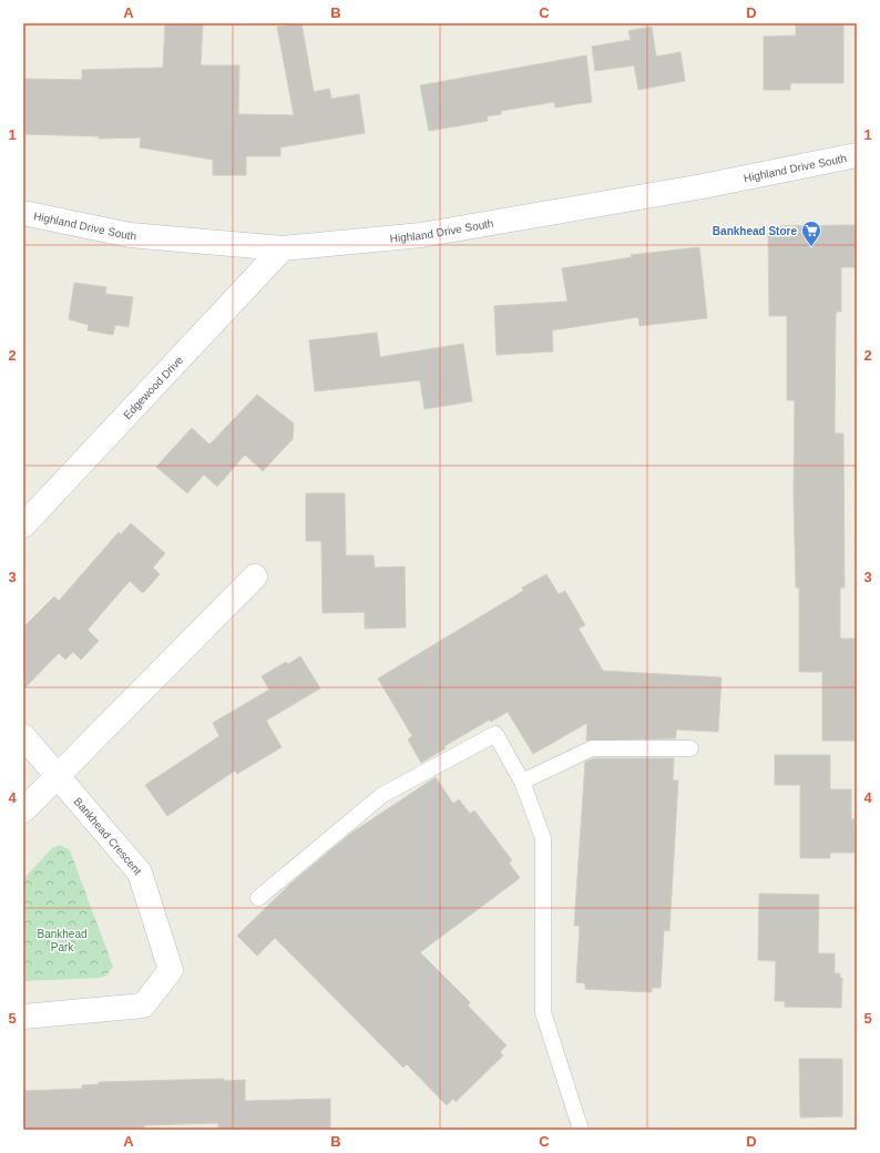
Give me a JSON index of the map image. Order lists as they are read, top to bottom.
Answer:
{
  "streets": {
    "street": ["Highland Drive South", "Edgewood Drive", "Bankhead Crescent"]
  },
  "crossings": [
    ["Highland Drive South", "Edgewood Drive"]
  ],
  "parks": ["Bankhead Park"],
  "places": {
    "supermarket": ["Bankhead Store"]
  },
  "grid": {
    "columns": [
      "A",
      "B",
      "C",
      "D"
    ],
    "rows": [
      "1",
      "2",
      "3",
      "4",
      "5"
    ]
  }
}
